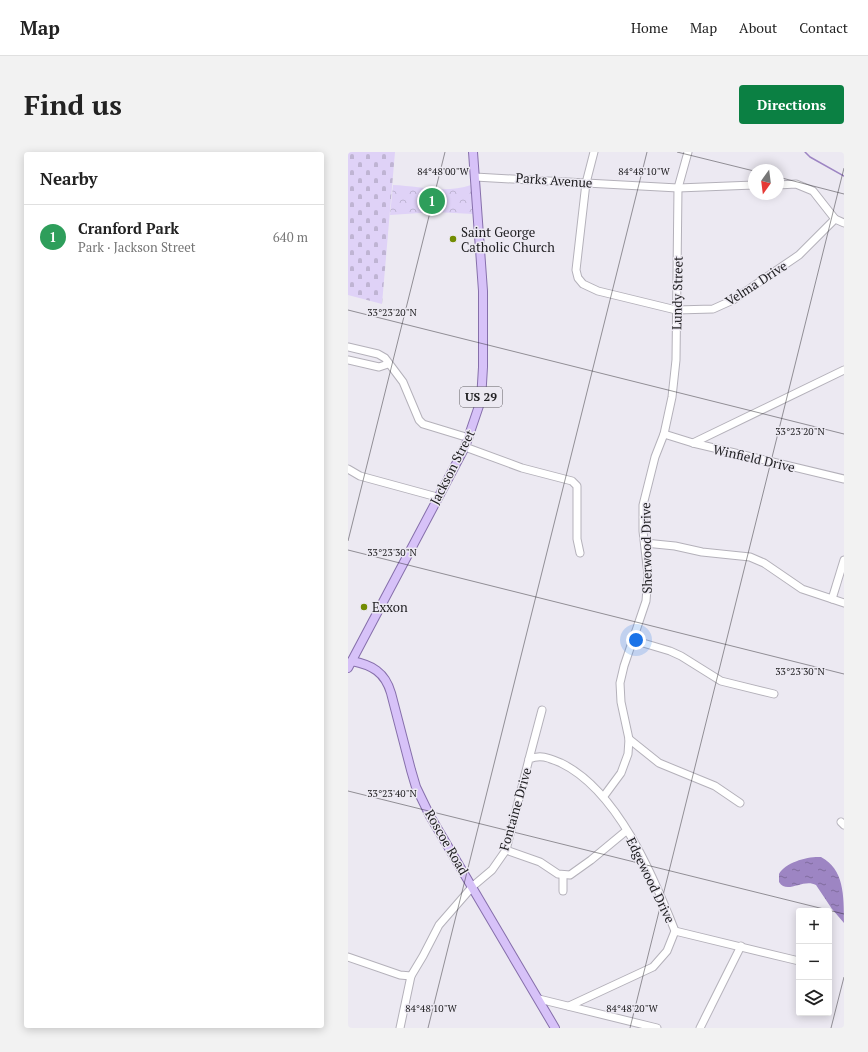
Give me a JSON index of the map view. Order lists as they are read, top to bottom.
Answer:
{
  "streets": {
    "main road": ["US 29", "Jackson Street", "Roscoe Road"],
    "street": [
      "Parks Avenue",
      "Velma Drive",
      "Lundy Street",
      "Winfield Drive",
      "Sherwood Drive",
      "Fontaine Drive",
      "Edgewood Drive"
    ]
  },
  "crossings": [
    ["Parks Avenue", "Velma Drive"],
    ["Parks Avenue", "Lundy Street"],
    ["Parks Avenue", "Jackson Street"],
    ["Velma Drive", "Lundy Street"],
    ["Lundy Street", "Winfield Drive"],
    ["Lundy Street", "Sherwood Drive"],
    ["Winfield Drive", "Sherwood Drive"],
    ["Jackson Street", "Roscoe Road"],
    ["Sherwood Drive", "Fontaine Drive"],
    ["Sherwood Drive", "Edgewood Drive"],
    ["Fontaine Drive", "Roscoe Road"],
    ["Fontaine Drive", "Edgewood Drive"]
  ],
  "places": ["Saint George Catholic Church", "Exxon"],
  "north": "bottom",
  "page": {
    "header": "Map",
    "nav": [
      "Home",
      "Map",
      "About",
      "Contact"
    ],
    "buttons": "Directions",
    "title": "Find us",
    "heading": "Nearby",
    "pins": "1",
    "list": [
      {
        "mark": "1",
        "name": "Cranford Park",
        "note": "Park · Jackson Street",
        "value": "640 m"
      }
    ],
    "map_buttons": ["+", "−"]
  },
  "coordinates": [
    "84°48'00\"W",
    "84°48'10\"W",
    "33°23'20\"N",
    "33°23'30\"N",
    "33°23'40\"N",
    "84°48'20\"W"
  ]
}
